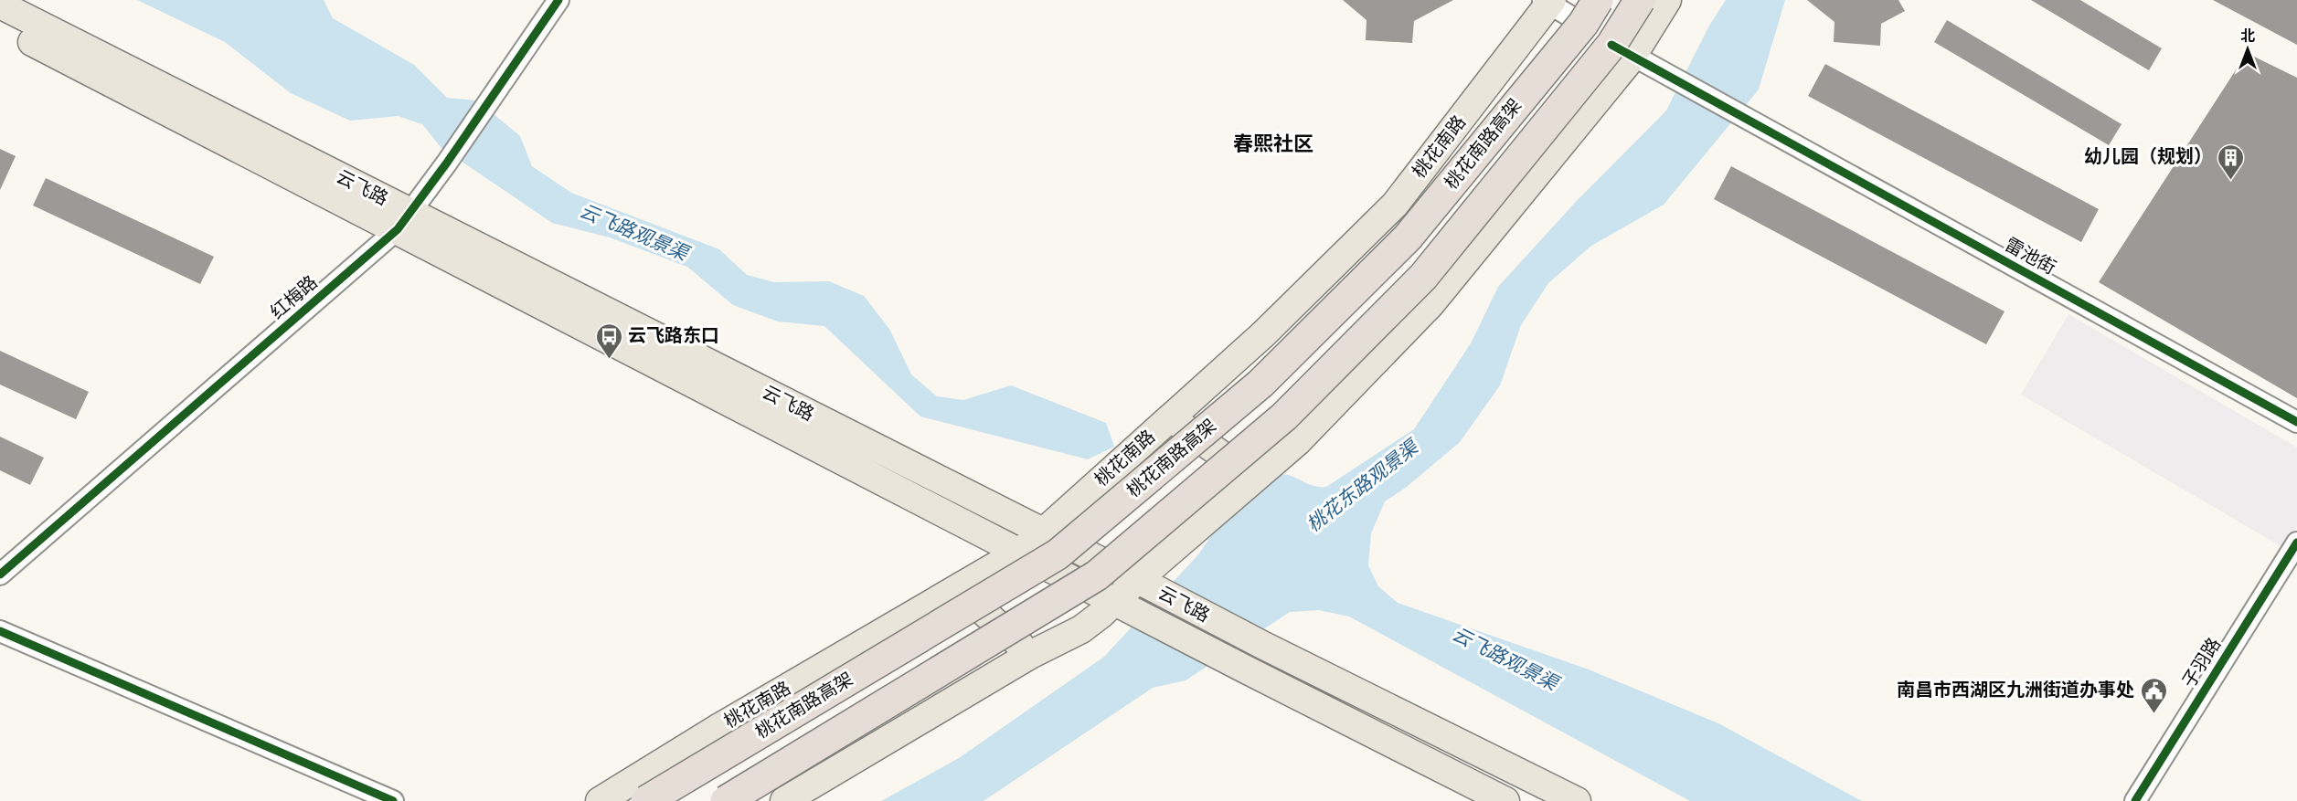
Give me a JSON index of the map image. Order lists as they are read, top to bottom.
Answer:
{
  "streets": {
    "highway": ["桃花南路高架"],
    "main road": ["桃花南路", "云飞路"],
    "street": ["雷池街", "红梅路", "子羽路"]
  },
  "crossings": [
    ["桃花南路高架", "雷池街"],
    ["桃花南路", "云飞路"],
    ["云飞路", "红梅路"]
  ],
  "districts": ["春熙社区"],
  "water": ["云飞路观景渠", "桃花东路观景渠"],
  "places": {
    "building": ["幼儿园（规划）"],
    "bus stop": ["云飞路东口"],
    "public building": ["南昌市西湖区九洲街道办事处"]
  },
  "north": "top"
}
